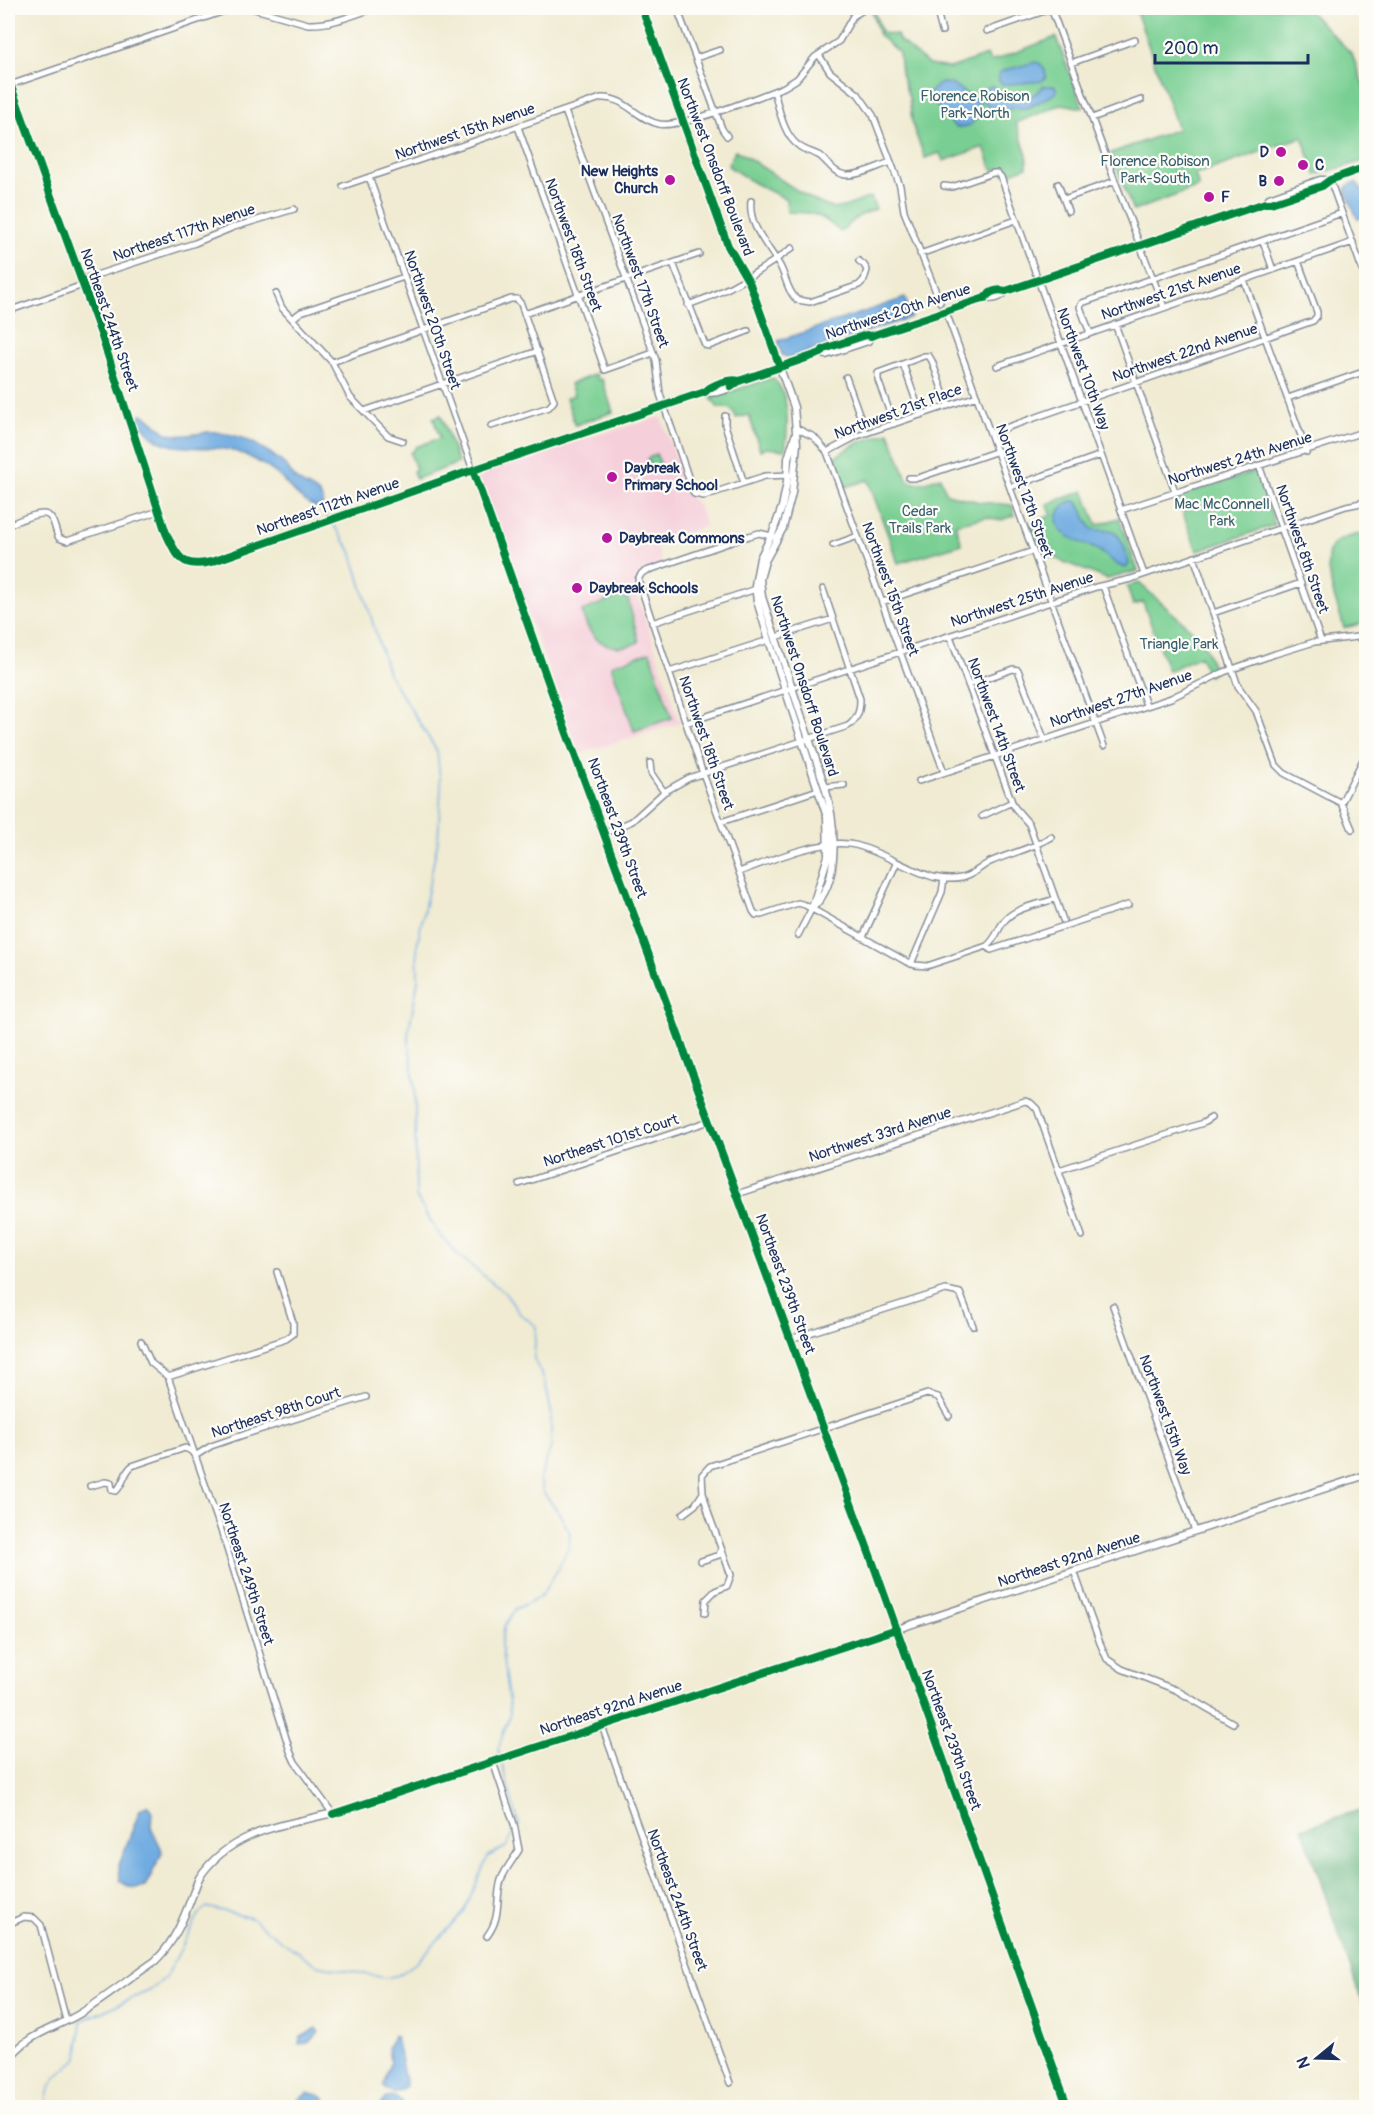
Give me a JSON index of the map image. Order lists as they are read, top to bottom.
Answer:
{
  "streets": {
    "street": [
      "Northwest 15th Avenue",
      "Northwest Onsdorff Boulevard",
      "Northeast 117th Avenue",
      "Northwest 18th Street",
      "Northwest 17th Street",
      "Northwest 21st Avenue",
      "Northwest 20th Avenue",
      "Northeast 244th Street",
      "Northwest 20th Street",
      "Northwest 22nd Avenue",
      "Northwest 10th Way",
      "Northwest 21st Place",
      "Northwest 24th Avenue",
      "Northwest 12th Street",
      "Northeast 112th Avenue",
      "Northwest 8th Street",
      "Northwest 15th Street",
      "Northwest 25th Avenue",
      "Northwest 27th Avenue",
      "Northwest 14th Street",
      "Northeast 239th Street",
      "Northwest 33rd Avenue",
      "Northeast 101st Court",
      "Northeast 98th Court",
      "Northwest 15th Way",
      "Northeast 92nd Avenue",
      "Northeast 249th Street"
    ]
  },
  "crossings": [
    ["Northwest 15th Avenue", "Northwest Onsdorff Boulevard"],
    ["Northwest 15th Avenue", "Northwest 18th Street"],
    ["Northwest 15th Avenue", "Northwest 17th Street"],
    ["Northwest 15th Avenue", "Northwest 20th Street"],
    ["Northwest Onsdorff Boulevard", "Northwest 18th Street"],
    ["Northwest Onsdorff Boulevard", "Northwest 20th Avenue"],
    ["Northwest Onsdorff Boulevard", "Northwest 15th Street"],
    ["Northwest Onsdorff Boulevard", "Northwest 25th Avenue"],
    ["Northeast 117th Avenue", "Northeast 244th Street"],
    ["Northwest 18th Street", "Northwest 17th Street"],
    ["Northwest 18th Street", "Northwest 25th Avenue"],
    ["Northwest 17th Street", "Northwest 20th Avenue"],
    ["Northwest 21st Avenue", "Northwest 22nd Avenue"],
    ["Northwest 21st Avenue", "Northwest 10th Way"],
    ["Northwest 20th Avenue", "Northwest 20th Street"],
    ["Northwest 20th Avenue", "Northwest 10th Way"],
    ["Northwest 20th Avenue", "Northwest 12th Street"],
    ["Northwest 20th Avenue", "Northeast 112th Avenue"],
    ["Northwest 20th Avenue", "Northeast 239th Street"],
    ["Northeast 244th Street", "Northeast 112th Avenue"],
    ["Northeast 244th Street", "Northeast 92nd Avenue"],
    ["Northwest 20th Street", "Northeast 112th Avenue"],
    ["Northwest 20th Street", "Northeast 239th Street"],
    ["Northwest 22nd Avenue", "Northwest 10th Way"],
    ["Northwest 22nd Avenue", "Northwest 12th Street"],
    ["Northwest 10th Way", "Northwest 24th Avenue"],
    ["Northwest 10th Way", "Northwest 25th Avenue"],
    ["Northwest 21st Place", "Northwest 12th Street"],
    ["Northwest 21st Place", "Northwest 15th Street"],
    ["Northwest 24th Avenue", "Northwest 8th Street"],
    ["Northwest 12th Street", "Northwest 25th Avenue"],
    ["Northwest 12th Street", "Northwest 27th Avenue"],
    ["Northeast 112th Avenue", "Northeast 239th Street"],
    ["Northwest 8th Street", "Northwest 25th Avenue"],
    ["Northwest 8th Street", "Northwest 27th Avenue"],
    ["Northwest 15th Street", "Northwest 25th Avenue"],
    ["Northwest 15th Street", "Northwest 27th Avenue"],
    ["Northwest 25th Avenue", "Northwest 14th Street"],
    ["Northwest 27th Avenue", "Northwest 14th Street"],
    ["Northeast 239th Street", "Northwest 33rd Avenue"],
    ["Northeast 239th Street", "Northeast 101st Court"],
    ["Northeast 239th Street", "Northeast 92nd Avenue"],
    ["Northeast 98th Court", "Northeast 249th Street"],
    ["Northwest 15th Way", "Northeast 92nd Avenue"],
    ["Northeast 92nd Avenue", "Northeast 249th Street"]
  ],
  "parks": [
    "Florence Robison Park-North",
    "Florence Robison Park-South",
    "Mac McConnell Park",
    "Cedar Trails Park",
    "Triangle Park"
  ],
  "places": [
    "D",
    "C",
    "New Heights Church",
    "B",
    "F",
    "Daybreak Primary School",
    "Daybreak Commons",
    "Daybreak Schools"
  ],
  "scale_bar": "200 m",
  "north": "left"
}
